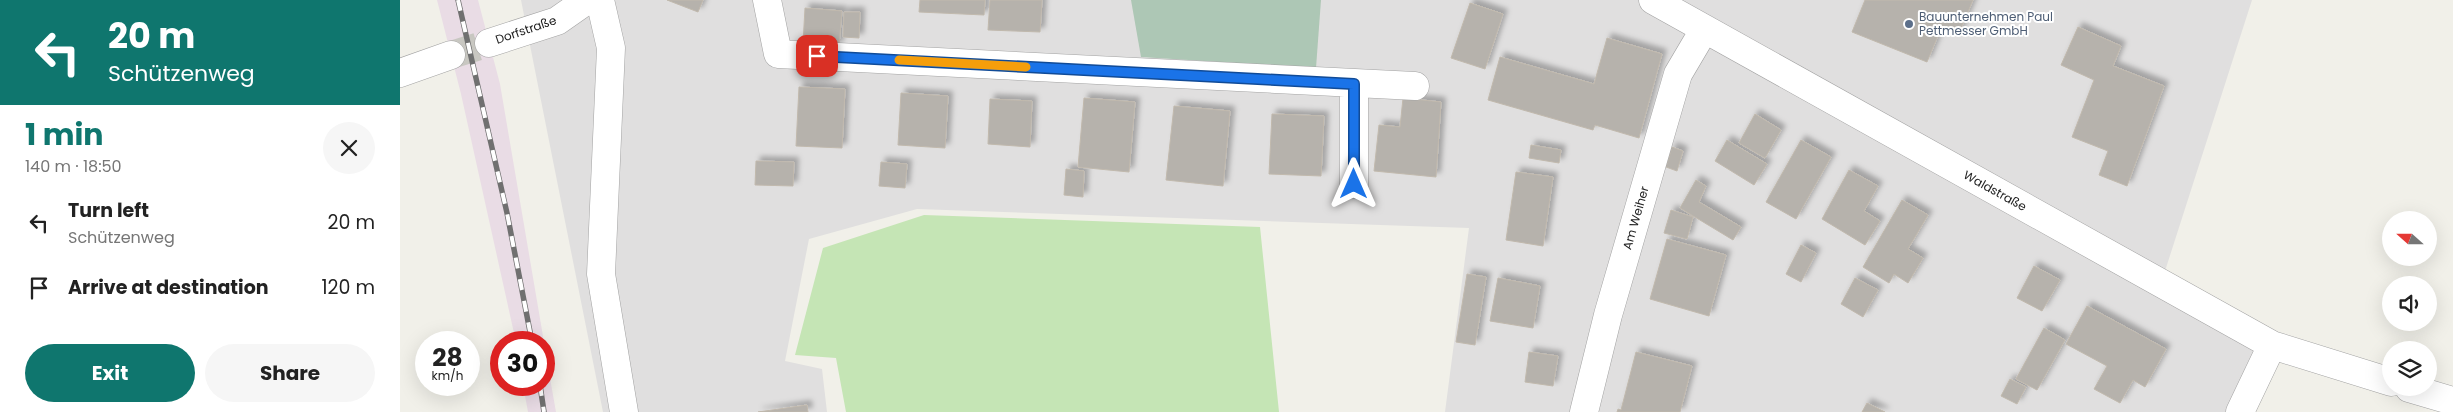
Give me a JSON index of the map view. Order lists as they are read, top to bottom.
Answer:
{
  "streets": {
    "street": ["Dorfstraße", "Waldstraße", "Am Weiher"]
  },
  "crossings": [
    ["Waldstraße", "Am Weiher"]
  ],
  "places": ["Bauunternehmen Paul Pettmesser GmbH"],
  "north": "left",
  "page": {
    "turn": ["20 m", "Schützenweg"],
    "heading": ["1 min", "140 m · 18:50"],
    "list": [
      {
        "name": "Turn left",
        "note": "Schützenweg",
        "value": "20 m"
      },
      {
        "name": "Arrive at destination",
        "value": "120 m"
      }
    ],
    "speed": "28 km/h",
    "limit": "30",
    "buttons": ["Exit", "Share"]
  }
}
